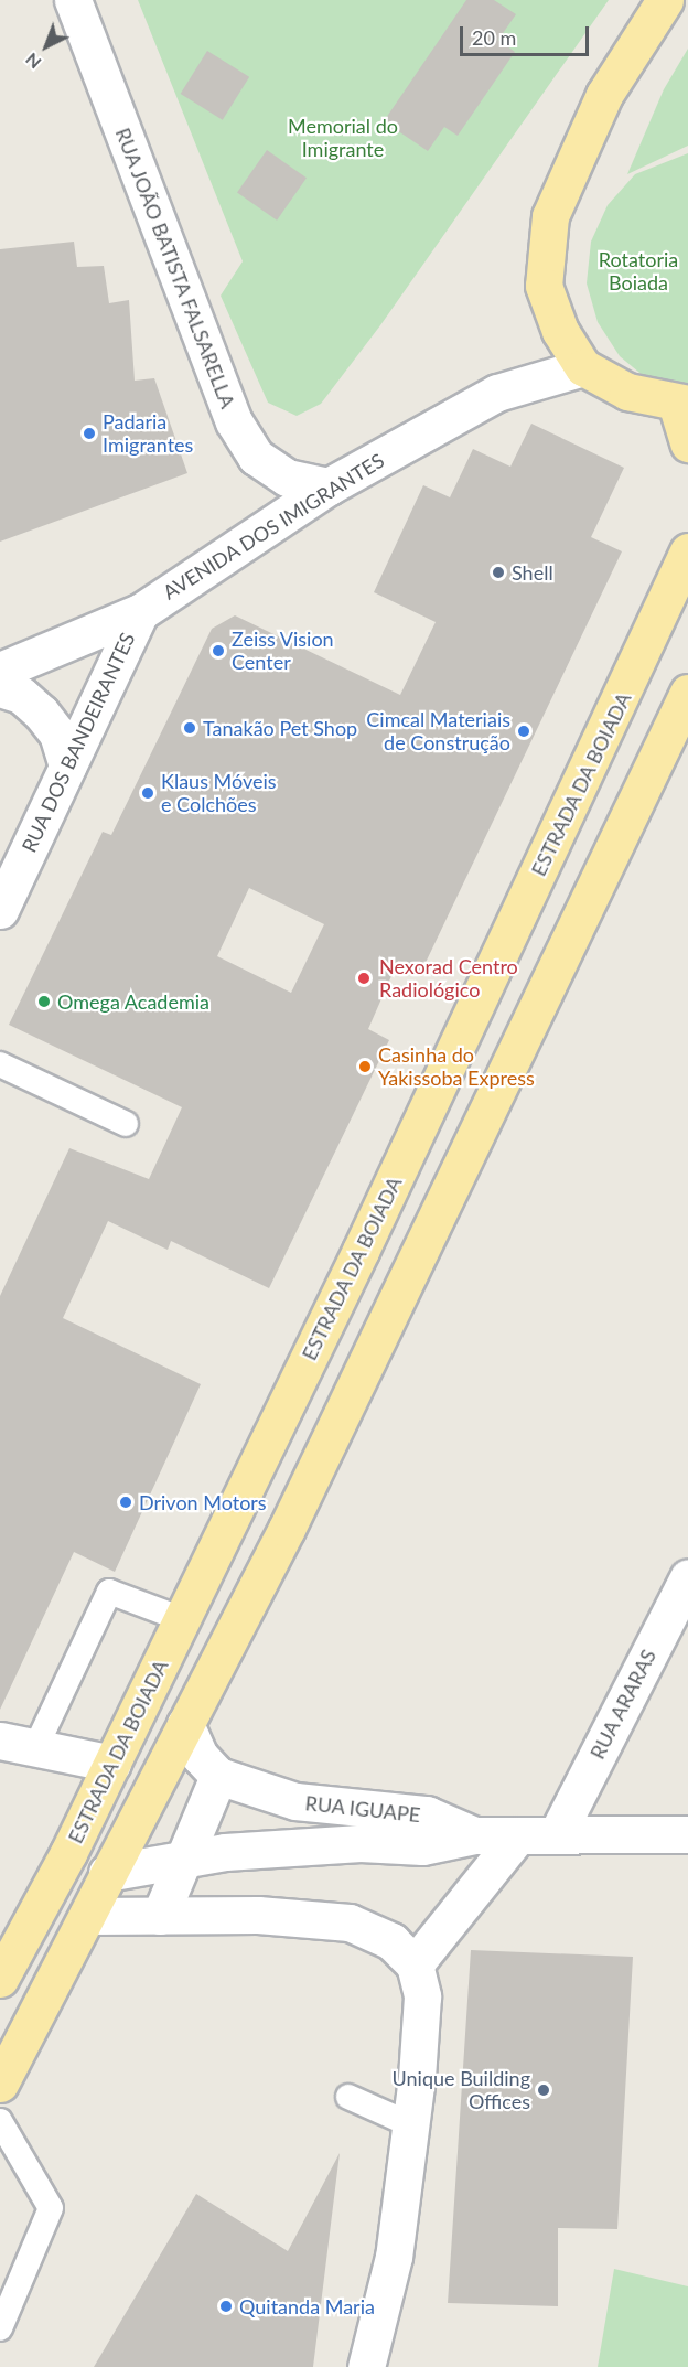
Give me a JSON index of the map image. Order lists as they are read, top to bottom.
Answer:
{
  "streets": {
    "main road": ["ESTRADA DA BOIADA"],
    "street": [
      "RUA JOÃO BATISTA FALSARELLA",
      "AVENIDA DOS IMIGRANTES",
      "RUA DOS BANDEIRANTES",
      "RUA ARARAS",
      "RUA IGUAPE"
    ]
  },
  "crossings": [
    ["RUA JOÃO BATISTA FALSARELLA", "AVENIDA DOS IMIGRANTES"],
    ["AVENIDA DOS IMIGRANTES", "RUA DOS BANDEIRANTES"],
    ["RUA ARARAS", "RUA IGUAPE"]
  ],
  "parks": ["Memorial do Imigrante", "Rotatoria Boiada"],
  "places": [
    "Padaria Imigrantes",
    "Shell",
    "Zeiss Vision Center",
    "Tanakão Pet Shop",
    "Cimcal Materiais de Construção",
    "Klaus Móveis e Colchões",
    "Nexorad Centro Radiológico",
    "Omega Academia",
    "Casinha do Yakissoba Express",
    "Drivon Motors",
    "Unique Building Offices",
    "Quitanda Maria"
  ],
  "scale_bar": "20 m",
  "north": "bottom left"
}
